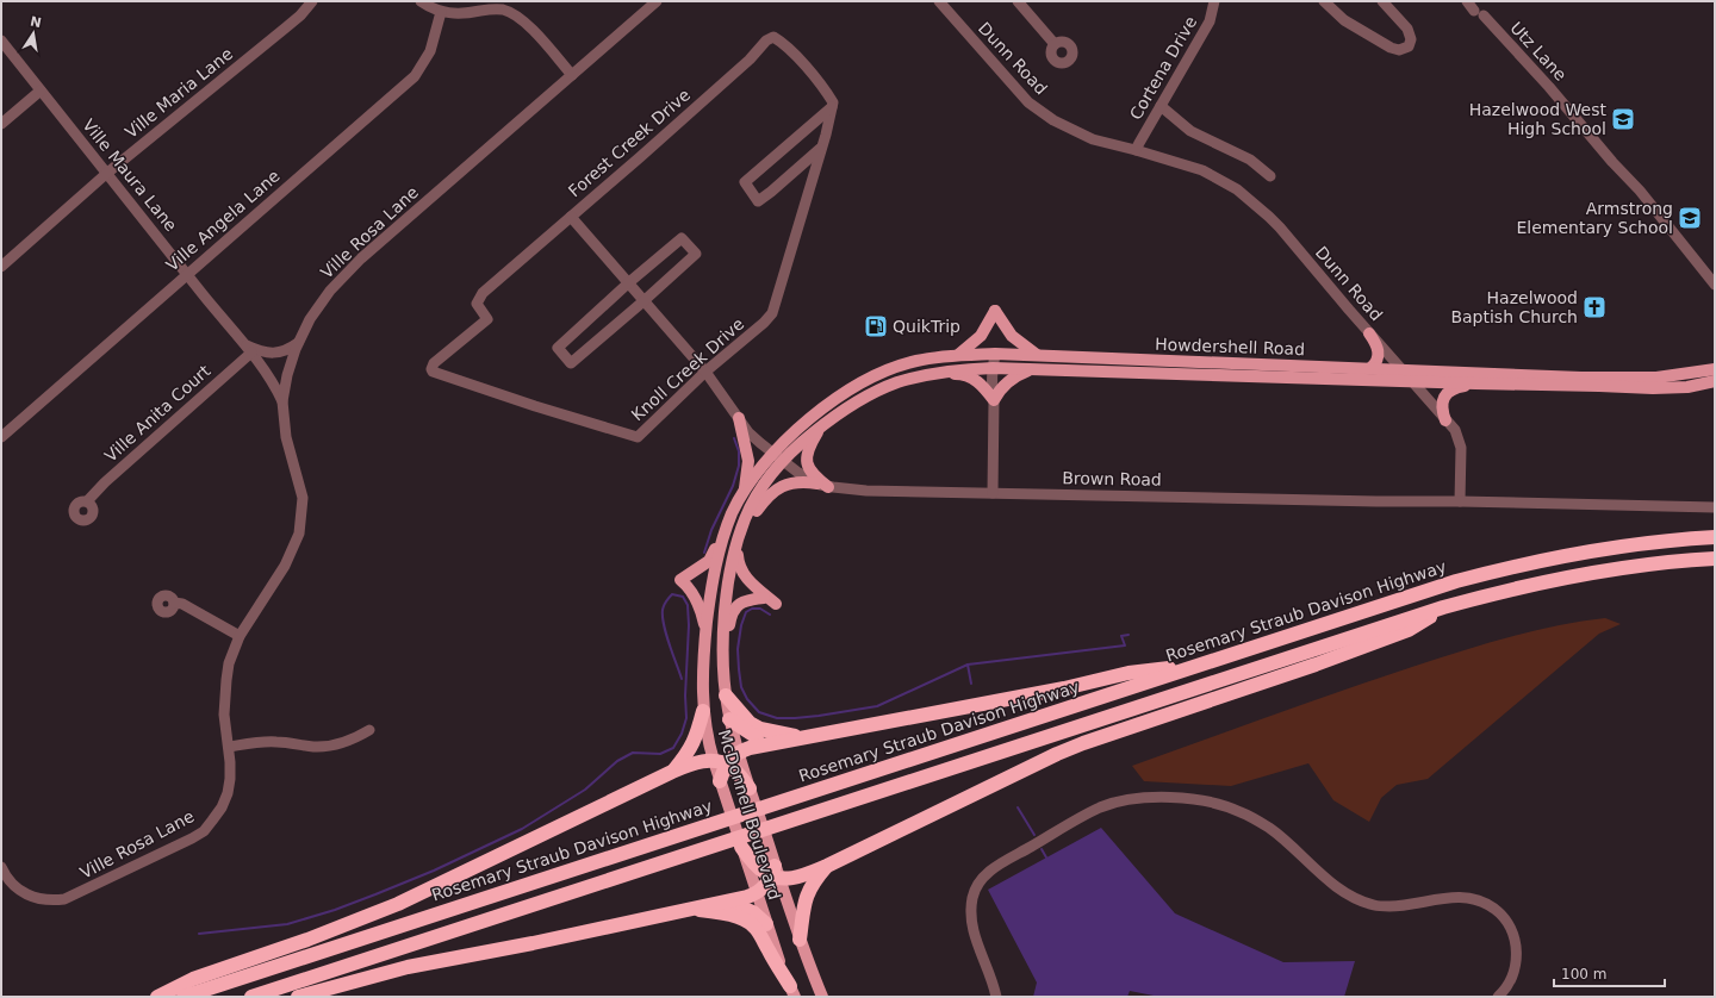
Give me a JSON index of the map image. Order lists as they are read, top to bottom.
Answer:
{
  "streets": {
    "highway": ["Rosemary Straub Davison Highway"],
    "main road": ["Howdershell Road", "McDonnell Boulevard"],
    "street": [
      "Utz Lane",
      "Dunn Road",
      "Cortena Drive",
      "Ville Maria Lane",
      "Forest Creek Drive",
      "Ville Maura Lane",
      "Ville Angela Lane",
      "Ville Rosa Lane",
      "Knoll Creek Drive",
      "Ville Anita Court",
      "Brown Road"
    ]
  },
  "crossings": [
    ["Dunn Road", "Cortena Drive"],
    ["Dunn Road", "Howdershell Road"],
    ["Dunn Road", "Brown Road"],
    ["Ville Maria Lane", "Ville Maura Lane"],
    ["Forest Creek Drive", "Knoll Creek Drive"],
    ["Forest Creek Drive", "Brown Road"],
    ["Ville Maura Lane", "Ville Angela Lane"],
    ["Ville Maura Lane", "Ville Rosa Lane"],
    ["Ville Maura Lane", "Ville Anita Court"],
    ["Howdershell Road", "Brown Road"],
    ["Howdershell Road", "McDonnell Boulevard"],
    ["Knoll Creek Drive", "Brown Road"],
    ["Brown Road", "McDonnell Boulevard"]
  ],
  "places": {
    "school or university": ["Hazelwood West High School", "Armstrong Elementary School"],
    "church": ["Hazelwood Baptish Church"],
    "fuel station": ["QuikTrip"]
  },
  "scale_bar": "100 m",
  "north": "top"
}
